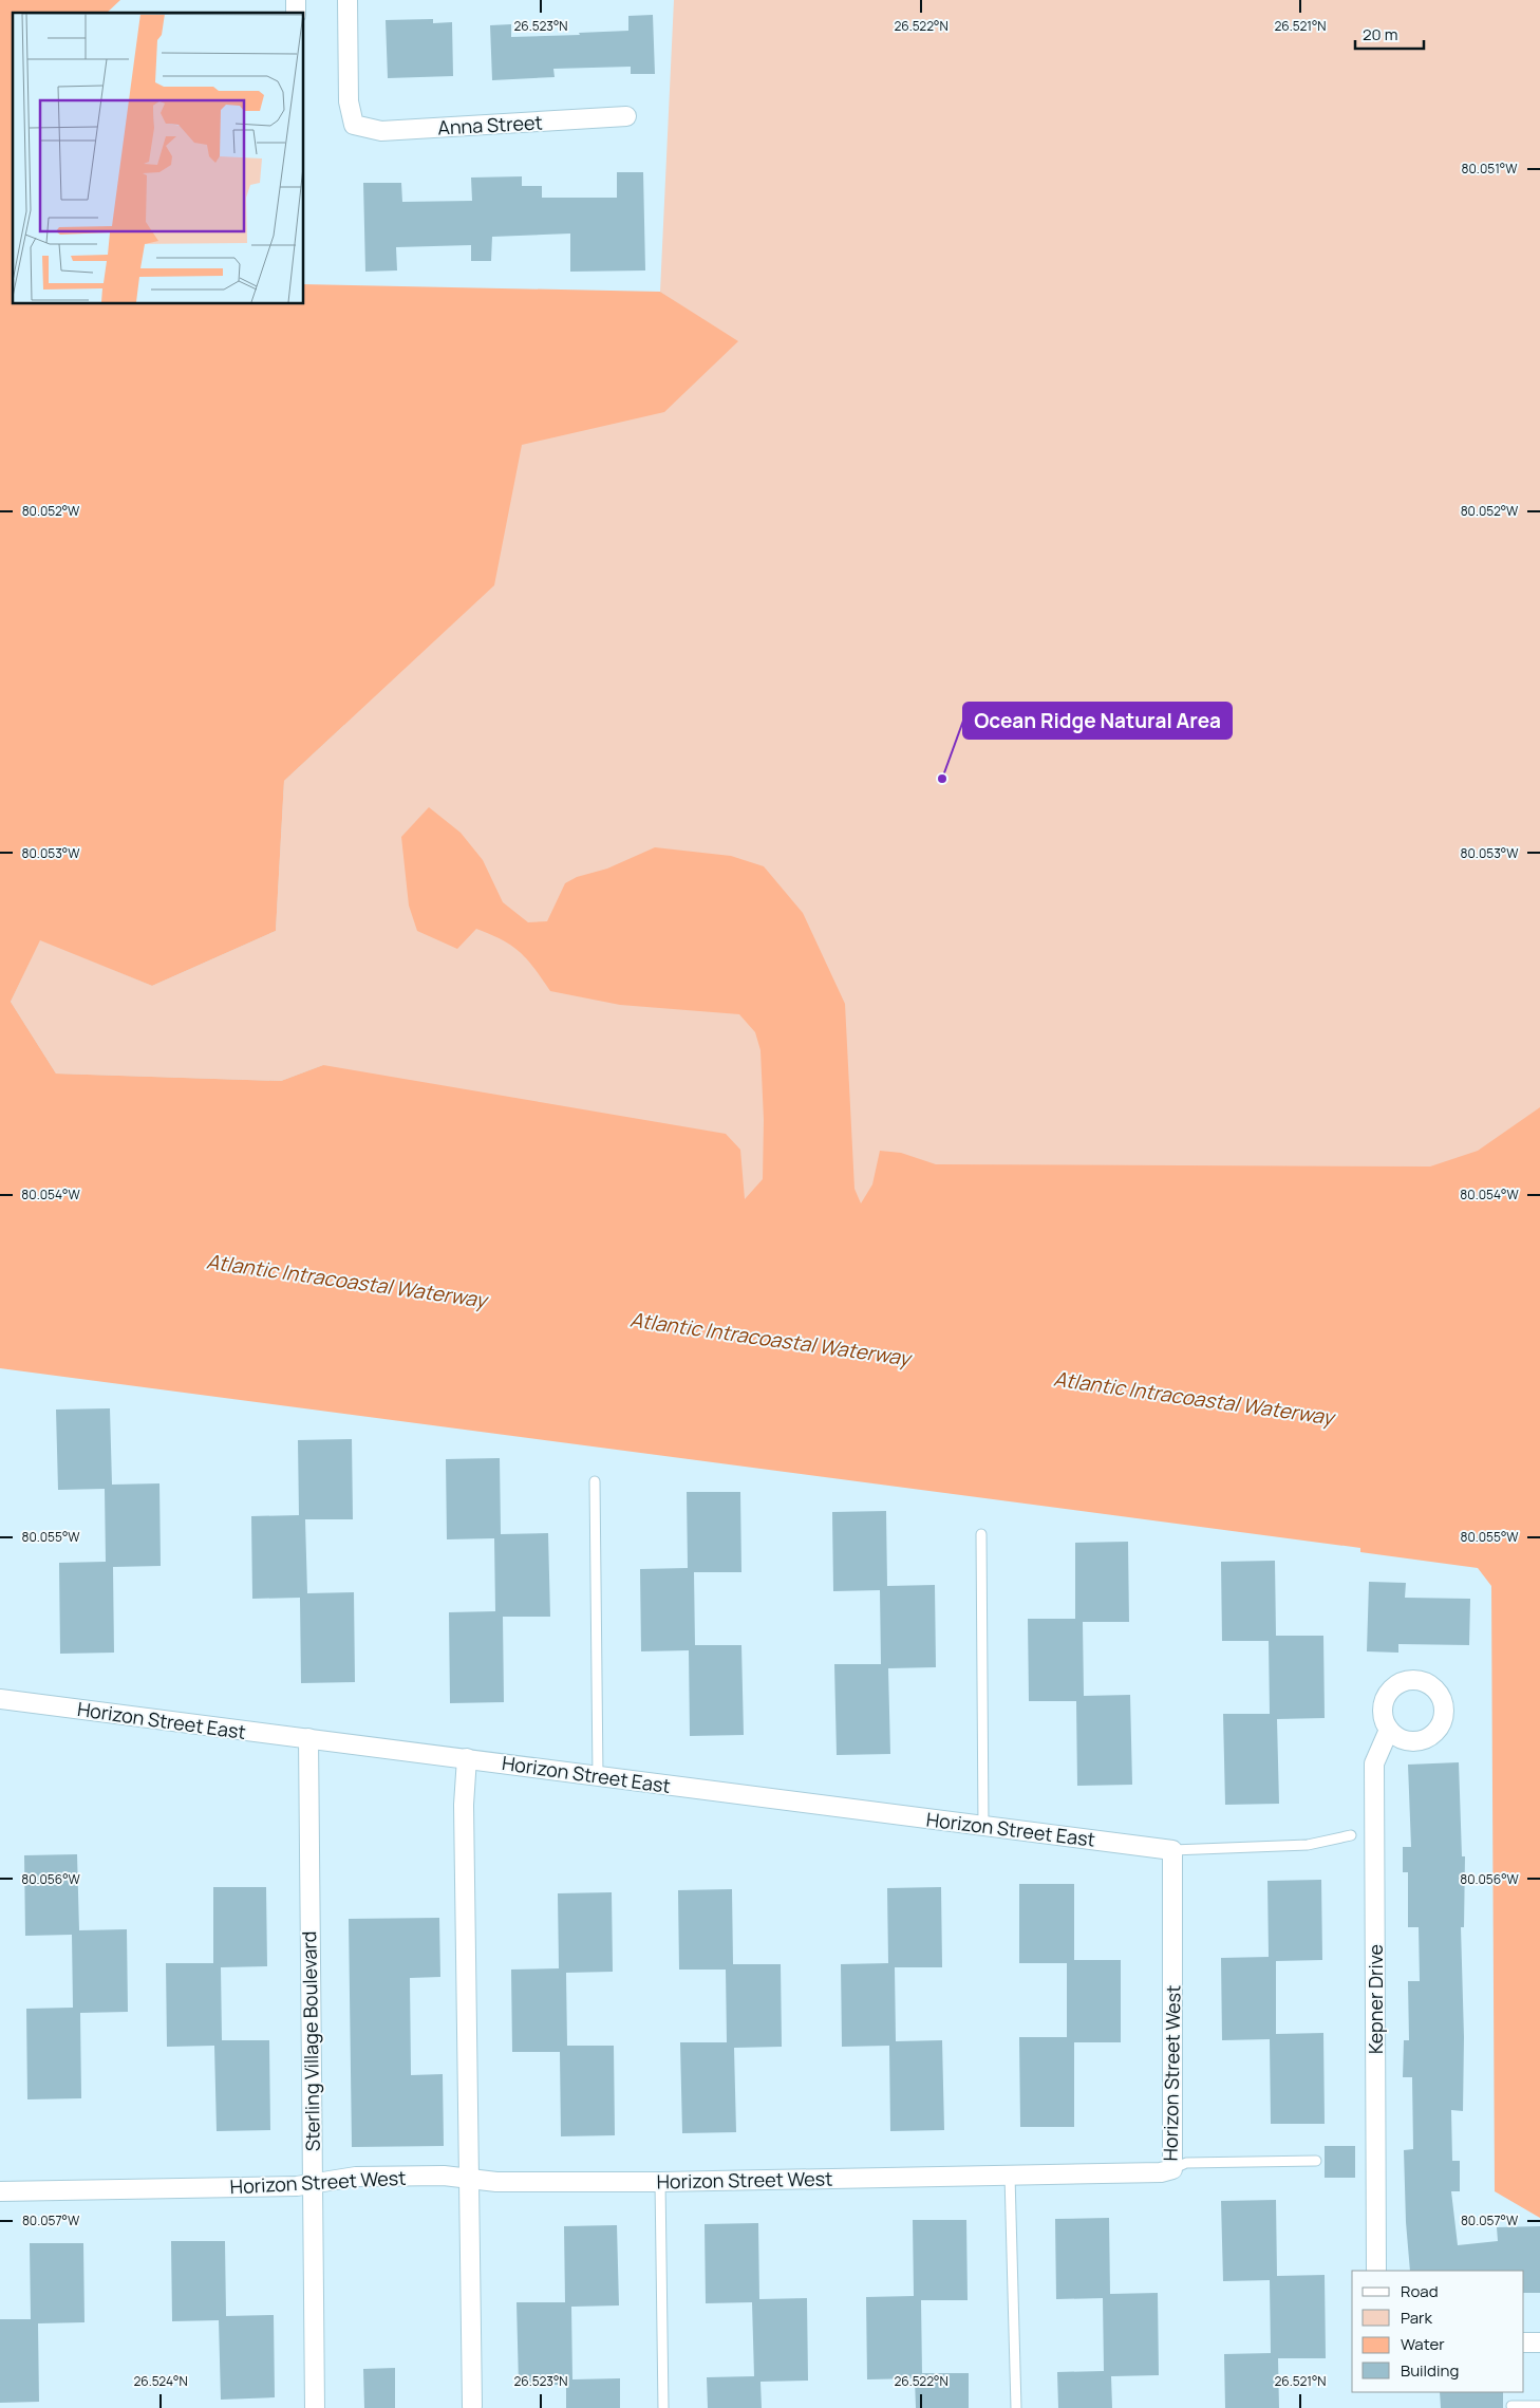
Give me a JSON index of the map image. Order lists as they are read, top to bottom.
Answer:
{
  "streets": {
    "street": [
      "Anna Street",
      "Horizon Street East",
      "Kepner Drive",
      "Sterling Village Boulevard",
      "Horizon Street West"
    ]
  },
  "crossings": [
    ["Horizon Street East", "Sterling Village Boulevard"],
    ["Horizon Street East", "Horizon Street West"],
    ["Sterling Village Boulevard", "Horizon Street West"]
  ],
  "water": ["Atlantic Intracoastal Waterway"],
  "places": ["Ocean Ridge Natural Area"],
  "legend": [
    "Road",
    "Park",
    "Water",
    "Building"
  ],
  "scale_bar": "20 m",
  "coordinates": [
    "26.523°N",
    "26.522°N",
    "26.521°N",
    "80.051°W",
    "80.052°W",
    "80.053°W",
    "80.054°W",
    "80.055°W",
    "80.056°W",
    "80.057°W",
    "26.524°N"
  ]
}
